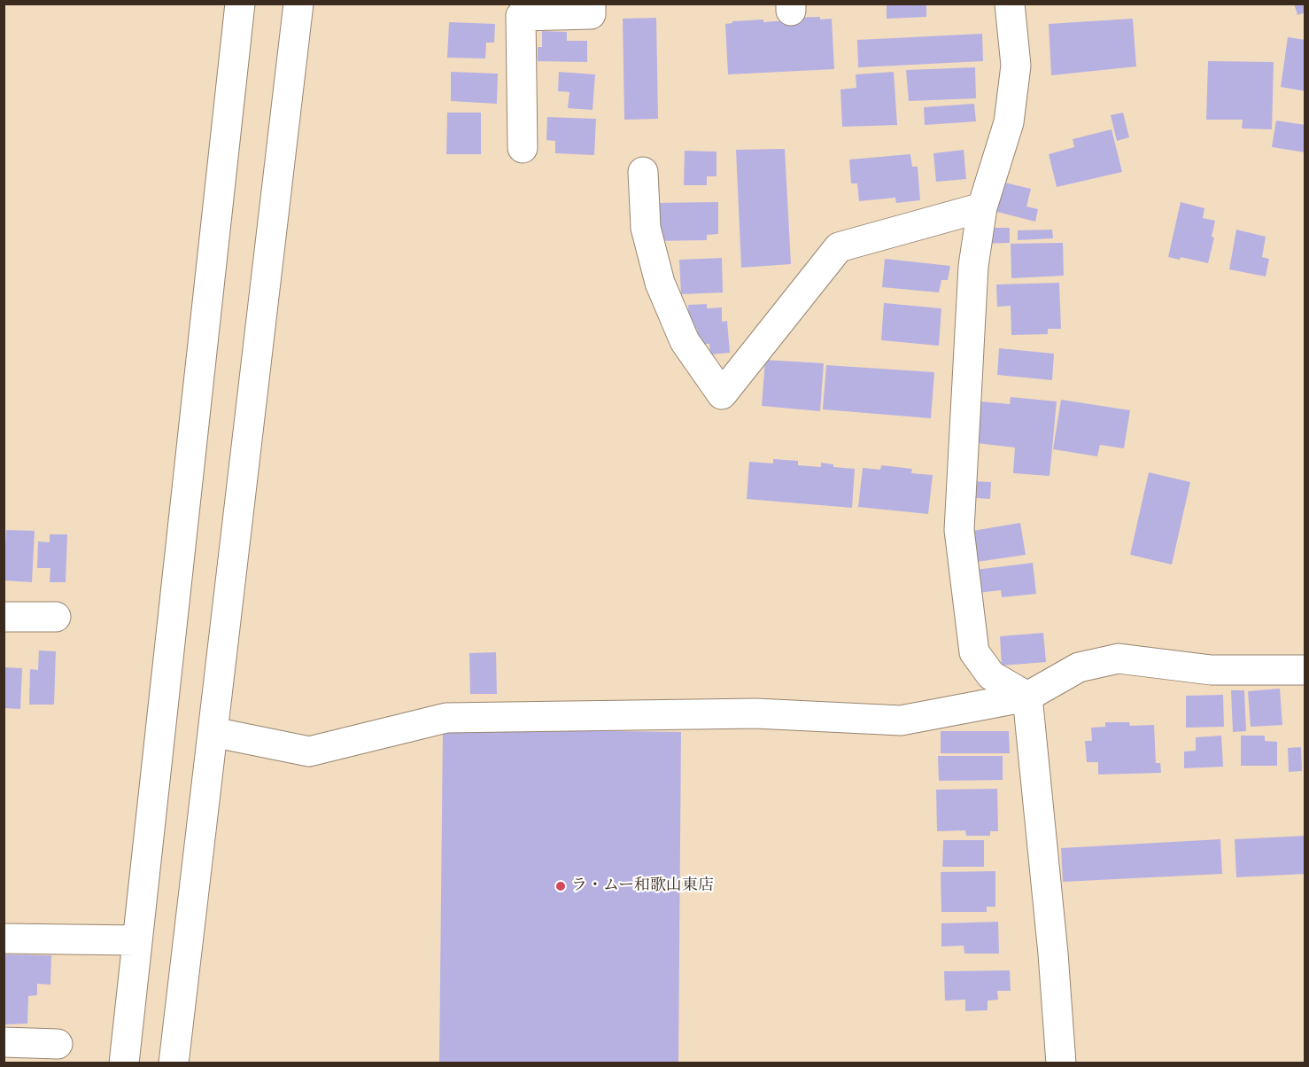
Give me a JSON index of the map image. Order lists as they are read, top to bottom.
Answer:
{
  "places": ["ラ・ムー和歌山東店"]
}
